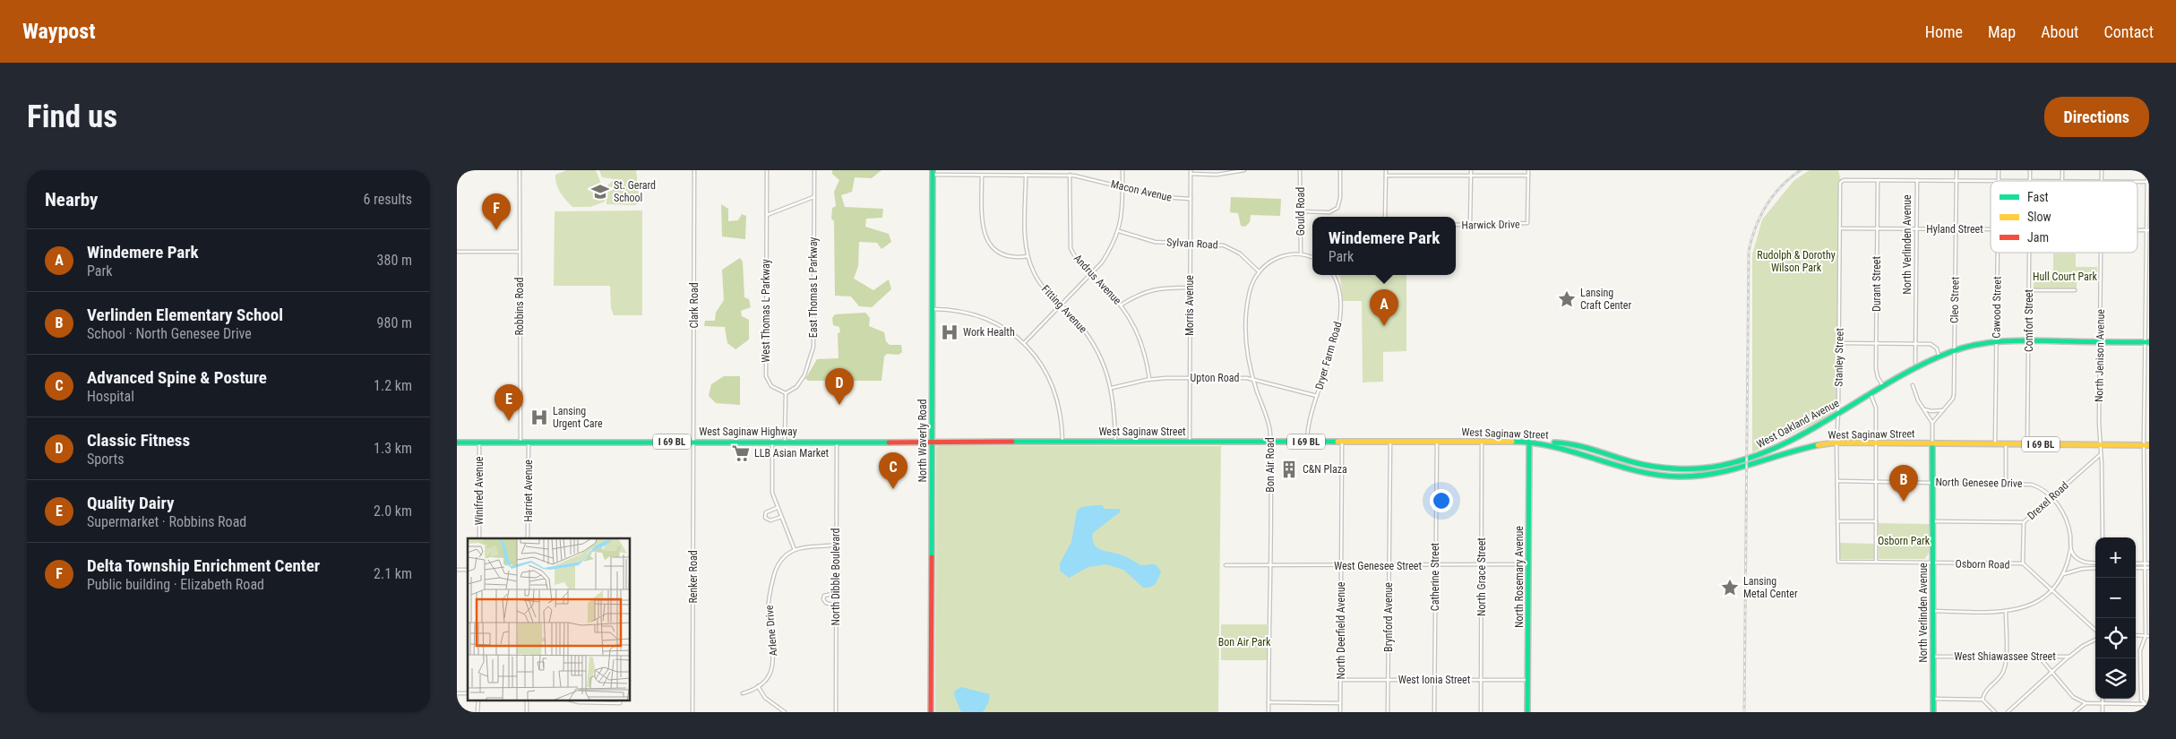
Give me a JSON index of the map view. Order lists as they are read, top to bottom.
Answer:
{
  "streets": {
    "main road": [
      "North Verlinden Avenue",
      "West Oakland Avenue",
      "West Saginaw Highway",
      "West Saginaw Street",
      "North Waverly Road",
      "I 69 BL",
      "North Rosemary Avenue"
    ],
    "street": [
      "Macon Avenue",
      "Gould Road",
      "Harwick Drive",
      "Hyland Street",
      "Sylvan Road",
      "Andrus Avenue",
      "Durant Street",
      "East Thomas L Parkway",
      "Cleo Street",
      "Clark Road",
      "Morris Avenue",
      "Robbins Road",
      "Cawood Street",
      "Fitting Avenue",
      "West Thomas L Parkway",
      "Comfort Street",
      "Dryer Farm Road",
      "North Jenison Avenue",
      "Stanley Street",
      "Upton Road",
      "Bon Air Road",
      "North Genesee Drive",
      "Winifred Avenue",
      "Harriet Avenue",
      "Drexel Road",
      "Osborn Road",
      "West Genesee Street",
      "Renker Road",
      "North Dibble Boulevard",
      "Catherine Street",
      "North Grace Street",
      "Brynford Avenue",
      "Arlene Drive",
      "North Deerfield Avenue",
      "West Shiawassee Street",
      "West Ionia Street"
    ]
  },
  "crossings": [
    ["Macon Avenue", "Andrus Avenue"],
    ["Macon Avenue", "Morris Avenue"],
    ["Macon Avenue", "Fitting Avenue"],
    ["Macon Avenue", "North Waverly Road"],
    ["Gould Road", "Bon Air Road"],
    ["Hyland Street", "North Verlinden Avenue"],
    ["Hyland Street", "Durant Street"],
    ["Hyland Street", "Cleo Street"],
    ["Hyland Street", "Stanley Street"],
    ["Sylvan Road", "Morris Avenue"],
    ["Sylvan Road", "Bon Air Road"],
    ["North Verlinden Avenue", "Cleo Street"],
    ["North Verlinden Avenue", "West Saginaw Street"],
    ["North Verlinden Avenue", "North Genesee Drive"],
    ["North Verlinden Avenue", "Drexel Road"],
    ["North Verlinden Avenue", "Osborn Road"],
    ["North Verlinden Avenue", "West Shiawassee Street"],
    ["Andrus Avenue", "Upton Road"],
    ["Durant Street", "Stanley Street"],
    ["Durant Street", "West Oakland Avenue"],
    ["East Thomas L Parkway", "West Thomas L Parkway"],
    ["Cleo Street", "West Oakland Avenue"],
    ["Clark Road", "West Saginaw Highway"],
    ["Clark Road", "Renker Road"],
    ["Morris Avenue", "Upton Road"],
    ["Morris Avenue", "West Saginaw Street"],
    ["Robbins Road", "West Saginaw Highway"],
    ["Cawood Street", "West Oakland Avenue"],
    ["Cawood Street", "West Saginaw Street"],
    ["Fitting Avenue", "Upton Road"],
    ["Fitting Avenue", "West Saginaw Street"],
    ["Comfort Street", "West Oakland Avenue"],
    ["Comfort Street", "West Saginaw Street"],
    ["Dryer Farm Road", "Upton Road"],
    ["Dryer Farm Road", "West Saginaw Street"],
    ["North Jenison Avenue", "West Oakland Avenue"],
    ["North Jenison Avenue", "West Saginaw Street"],
    ["North Jenison Avenue", "Drexel Road"],
    ["Stanley Street", "West Oakland Avenue"],
    ["Stanley Street", "West Saginaw Street"],
    ["Stanley Street", "North Genesee Drive"],
    ["Stanley Street", "Osborn Road"],
    ["Upton Road", "Bon Air Road"],
    ["West Oakland Avenue", "West Saginaw Street"],
    ["West Saginaw Highway", "West Saginaw Street"],
    ["West Saginaw Highway", "North Waverly Road"],
    ["West Saginaw Highway", "Winifred Avenue"],
    ["West Saginaw Highway", "Harriet Avenue"],
    ["West Saginaw Highway", "Renker Road"],
    ["West Saginaw Highway", "North Dibble Boulevard"],
    ["West Saginaw Street", "North Waverly Road"],
    ["West Saginaw Street", "Bon Air Road"],
    ["West Saginaw Street", "Catherine Street"],
    ["West Saginaw Street", "North Grace Street"],
    ["West Saginaw Street", "North Rosemary Avenue"],
    ["West Saginaw Street", "Brynford Avenue"],
    ["West Saginaw Street", "North Deerfield Avenue"],
    ["Bon Air Road", "West Genesee Street"],
    ["North Genesee Drive", "Drexel Road"],
    ["West Genesee Street", "Catherine Street"],
    ["West Genesee Street", "North Grace Street"],
    ["West Genesee Street", "North Rosemary Avenue"],
    ["West Genesee Street", "Brynford Avenue"],
    ["West Genesee Street", "North Deerfield Avenue"],
    ["Catherine Street", "West Ionia Street"],
    ["North Grace Street", "West Ionia Street"],
    ["North Rosemary Avenue", "West Ionia Street"],
    ["Brynford Avenue", "West Ionia Street"],
    ["North Deerfield Avenue", "West Ionia Street"]
  ],
  "parks": [
    "Rudolph & Dorothy Wilson Park",
    "Hull Court Park",
    "Osborn Park",
    "Bon Air Park"
  ],
  "places": {
    "school or university": ["St. Gerard School"],
    "place": ["Lansing Craft Center", "Lansing Metal Center"],
    "hospital": ["Work Health", "Lansing Urgent Care"],
    "supermarket": ["LLB Asian Market"],
    "building": ["C&N Plaza"]
  },
  "legend": ["Fast", "Slow", "Jam"],
  "page": {
    "header": "Waypost",
    "nav": [
      "Home",
      "Map",
      "About",
      "Contact"
    ],
    "buttons": "Directions",
    "title": "Find us",
    "heading": ["Nearby", "6 results"],
    "pins": [
      "F",
      "A",
      "D",
      "E",
      "C",
      "B"
    ],
    "popup": ["Windemere Park", "Park"],
    "list": [
      {
        "mark": "A",
        "name": "Windemere Park",
        "note": "Park",
        "value": "380 m"
      },
      {
        "mark": "B",
        "name": "Verlinden Elementary School",
        "note": "School · North Genesee Drive",
        "value": "980 m"
      },
      {
        "mark": "C",
        "name": "Advanced Spine & Posture",
        "note": "Hospital",
        "value": "1.2 km"
      },
      {
        "mark": "D",
        "name": "Classic Fitness",
        "note": "Sports",
        "value": "1.3 km"
      },
      {
        "mark": "E",
        "name": "Quality Dairy",
        "note": "Supermarket · Robbins Road",
        "value": "2.0 km"
      },
      {
        "mark": "F",
        "name": "Delta Township Enrichment Center",
        "note": "Public building · Elizabeth Road",
        "value": "2.1 km"
      }
    ],
    "map_buttons": ["+", "−"]
  }
}
